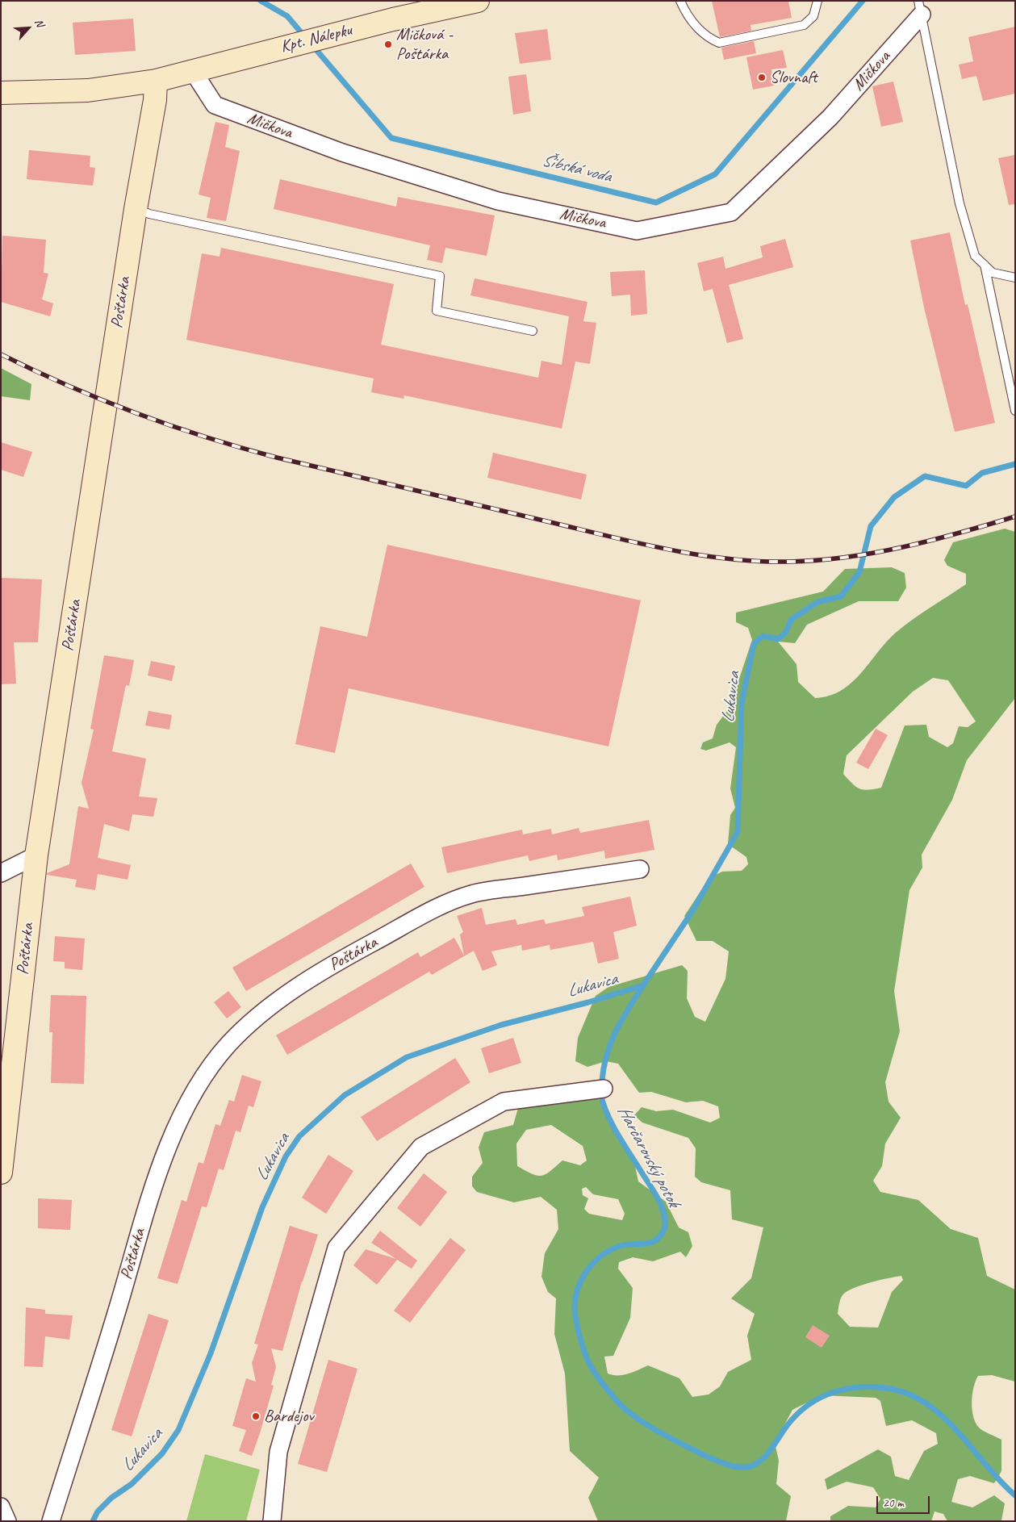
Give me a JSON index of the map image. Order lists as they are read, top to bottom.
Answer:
{
  "streets": {
    "street": ["Kpt. Nálepku", "Mičkova", "Poštárka"]
  },
  "crossings": [
    ["Kpt. Nálepku", "Mičkova"],
    ["Kpt. Nálepku", "Poštárka"]
  ],
  "water": ["Šibská voda", "Lukavica", "Harčarovský potok"],
  "places": ["Mičková - Poštárka", "Slovnaft", "Bardejov"],
  "scale_bar": "20 m",
  "north": "top right"
}
